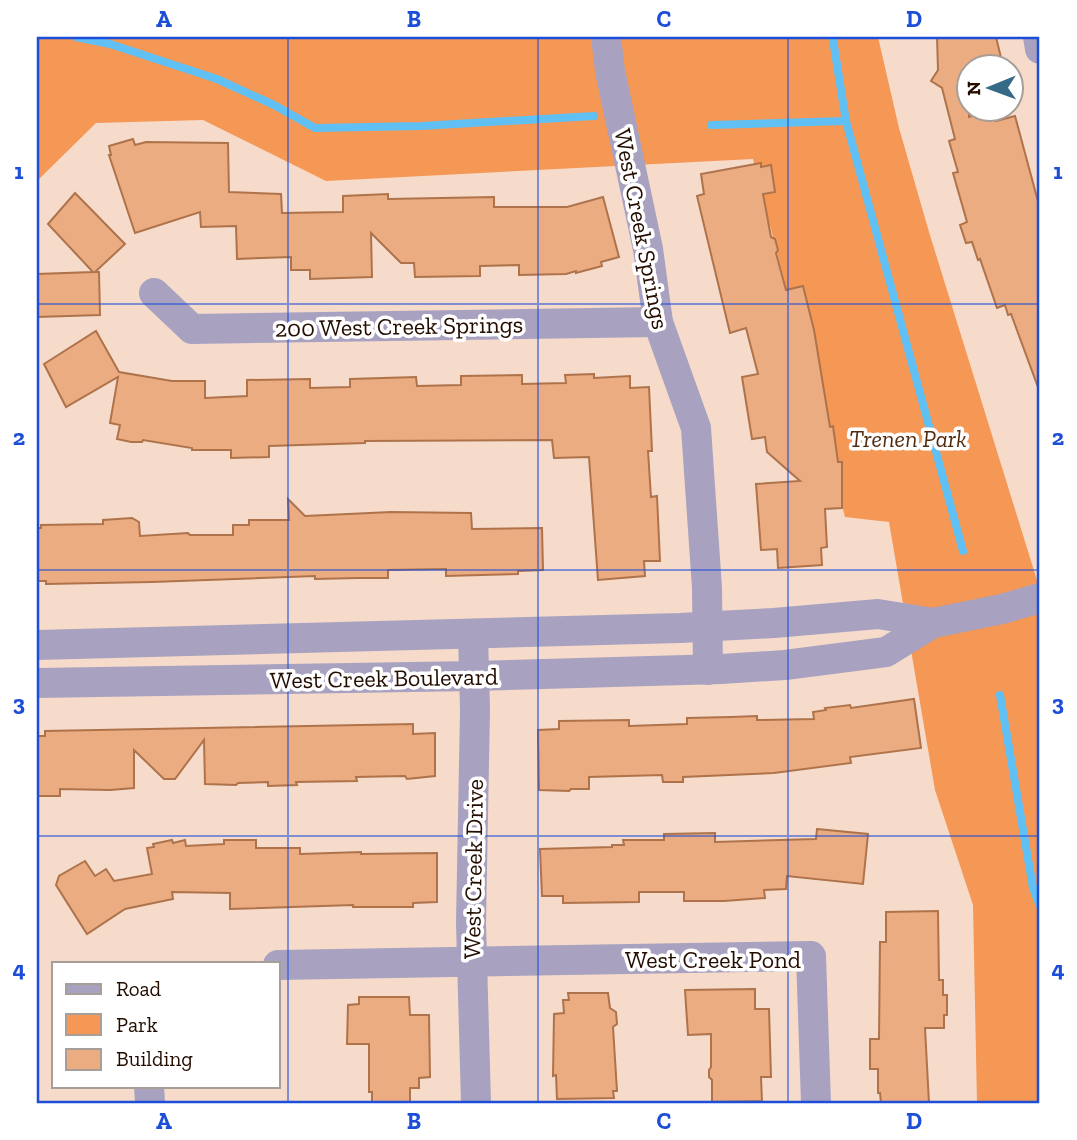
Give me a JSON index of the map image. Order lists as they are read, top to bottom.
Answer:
{
  "streets": {
    "street": [
      "West Creek Springs",
      "200 West Creek Springs",
      "West Creek Boulevard",
      "West Creek Drive",
      "West Creek Pond"
    ]
  },
  "crossings": [
    ["West Creek Springs", "200 West Creek Springs"],
    ["West Creek Springs", "West Creek Boulevard"],
    ["West Creek Boulevard", "West Creek Drive"],
    ["West Creek Drive", "West Creek Pond"]
  ],
  "parks": ["Trenen Park"],
  "legend": ["Road", "Park", "Building"],
  "north": "left",
  "grid": {
    "columns": [
      "A",
      "B",
      "C",
      "D"
    ],
    "rows": [
      "1",
      "2",
      "3",
      "4"
    ]
  }
}
